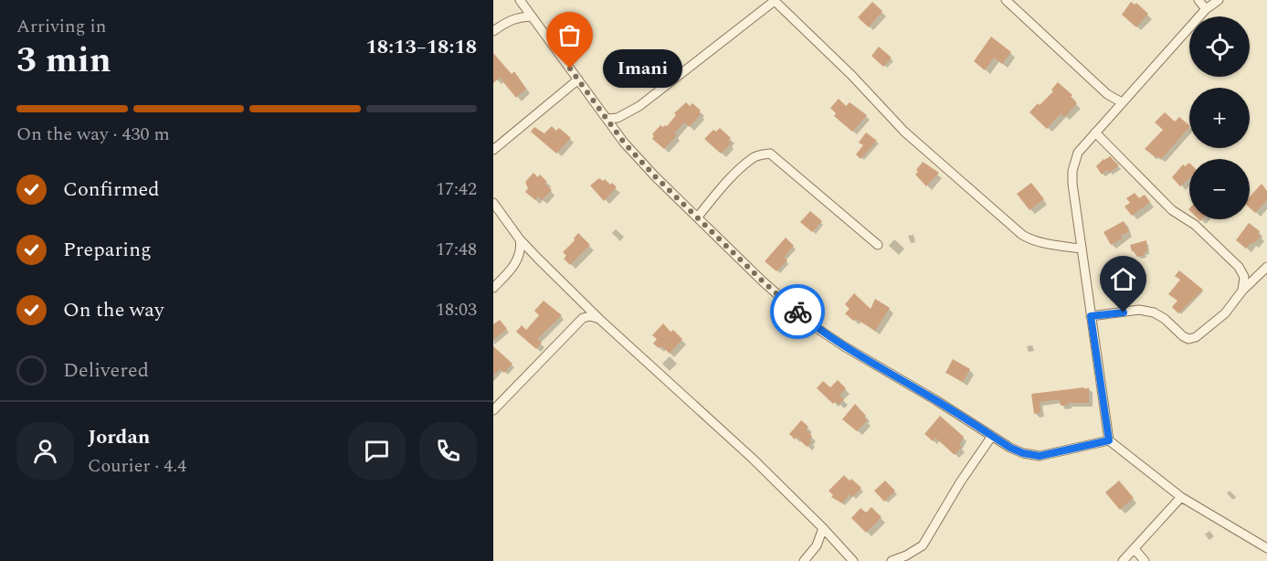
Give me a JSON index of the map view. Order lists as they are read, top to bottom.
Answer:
{
  "places": ["Imani"],
  "page": {
    "heading": ["3 min", "Arriving in", "18:13–18:18"],
    "panel": ["Jordan", "Courier · 4.4"],
    "map_buttons": ["+", "−"],
    "bubble": "Imani",
    "bar": "On the way · 430 m",
    "list": [
      ["Confirmed", "17:42"],
      ["Preparing", "17:48"],
      ["On the way", "18:03"],
      "Delivered"
    ]
  }
}
